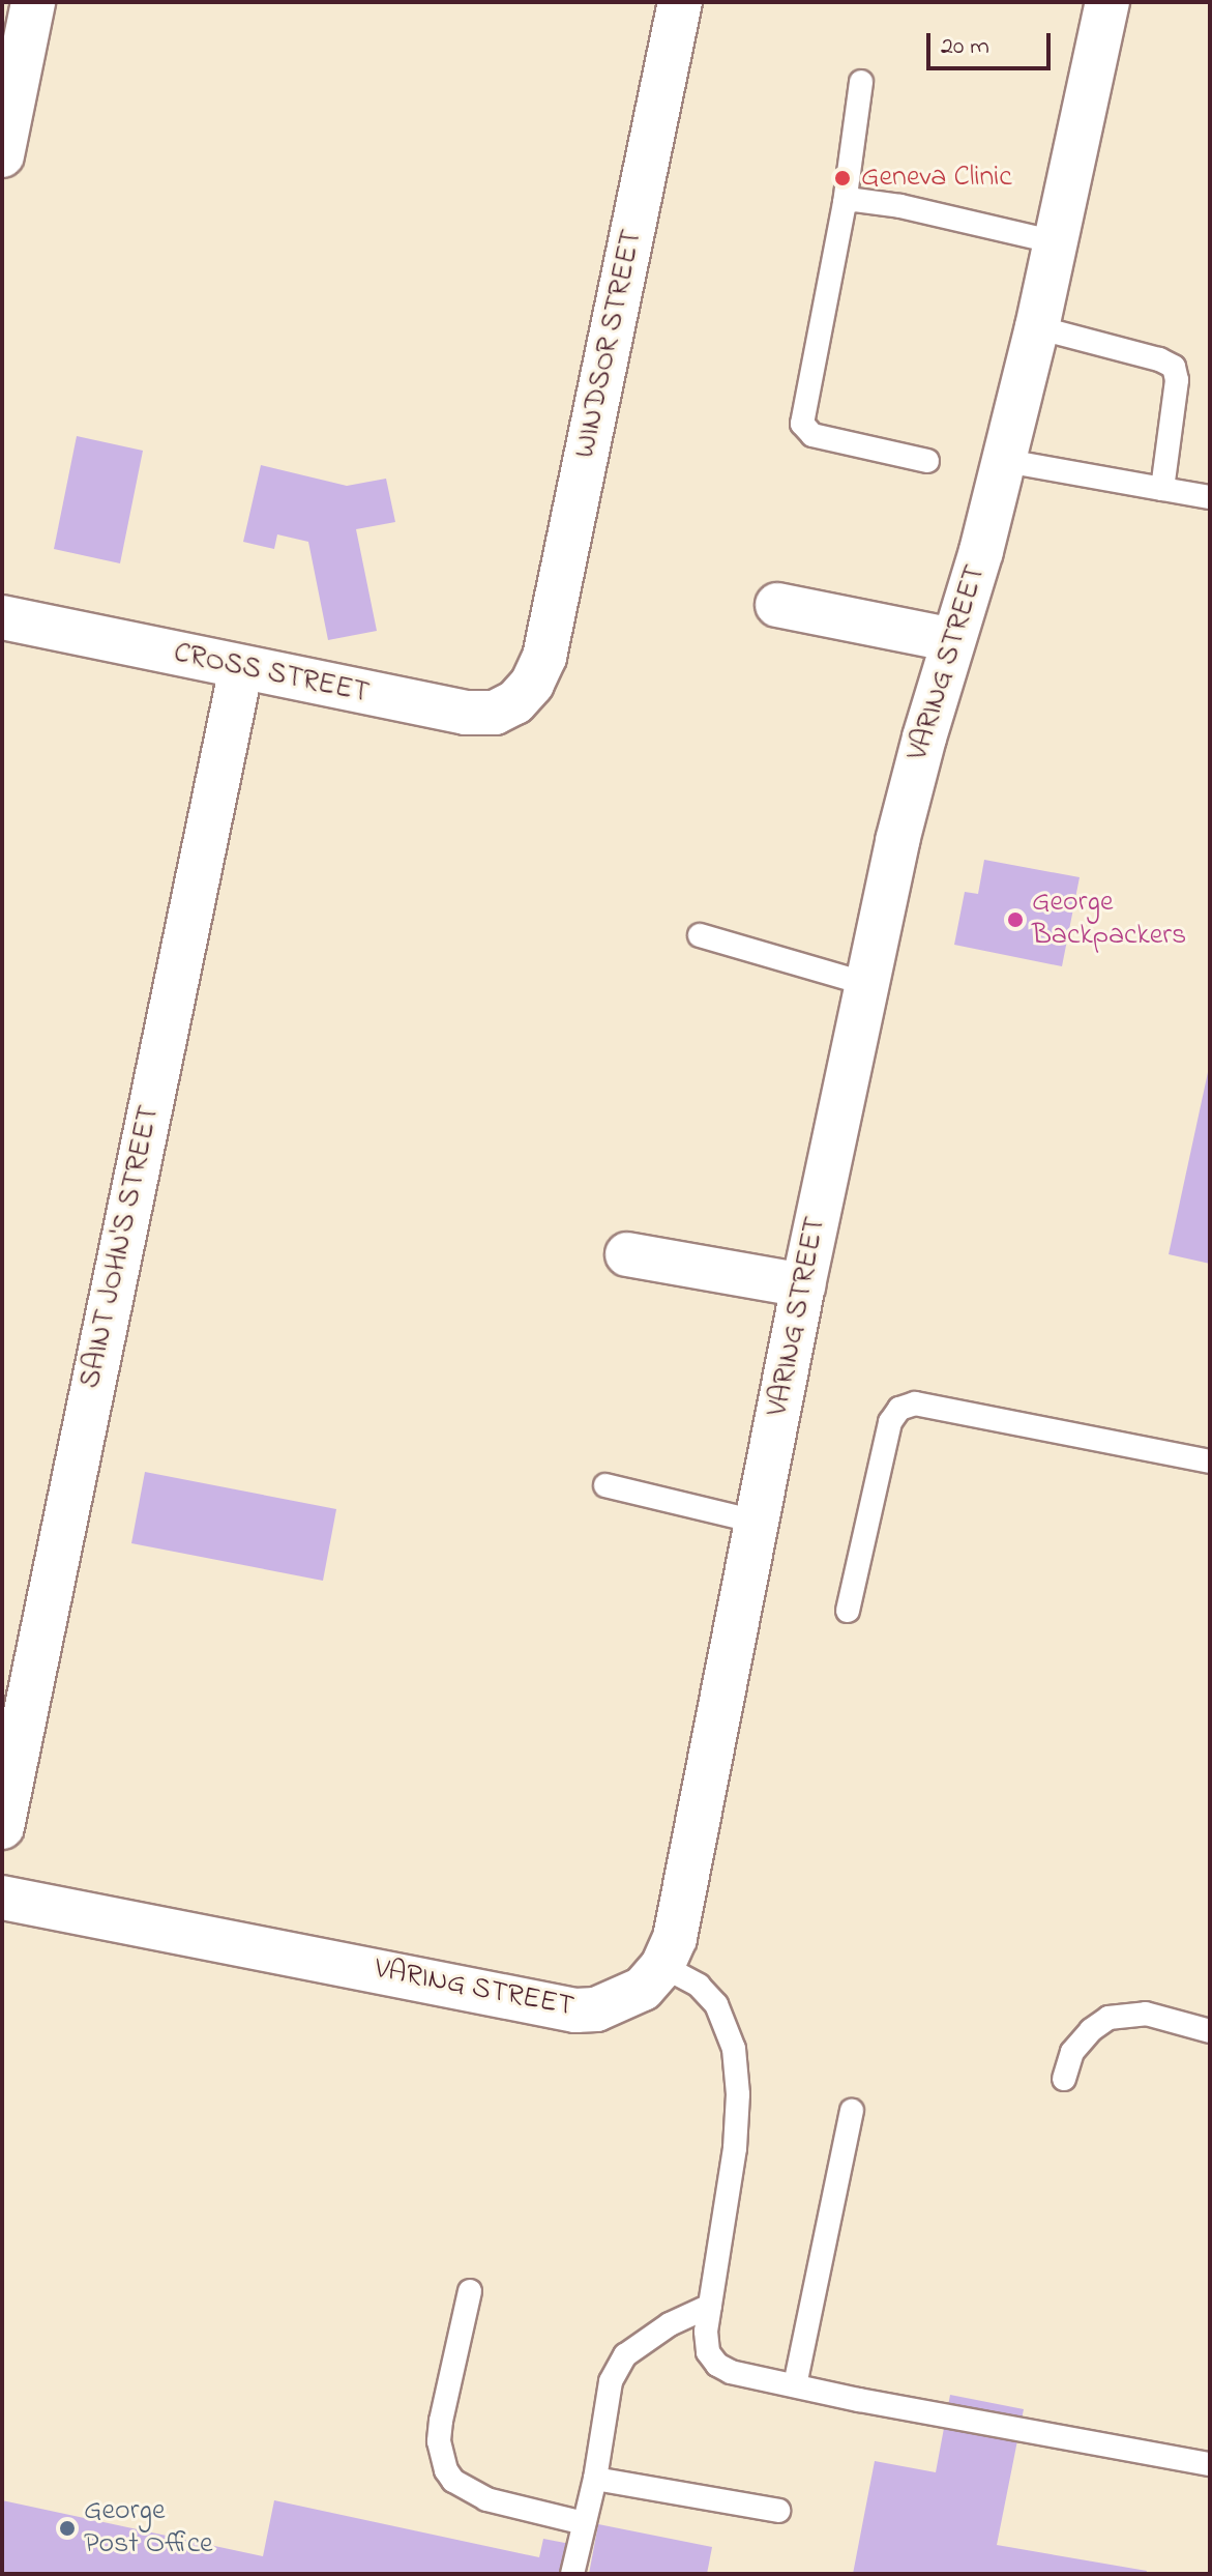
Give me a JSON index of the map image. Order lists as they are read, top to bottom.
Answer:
{
  "streets": {
    "street": [
      "WINDSOR STREET",
      "VARING STREET",
      "CROSS STREET",
      "SAINT JOHN'S STREET"
    ]
  },
  "crossings": [
    ["WINDSOR STREET", "CROSS STREET"],
    ["CROSS STREET", "SAINT JOHN'S STREET"]
  ],
  "places": ["Geneva Clinic", "George Backpackers", "George Post Office"],
  "scale_bar": "20 m"
}
